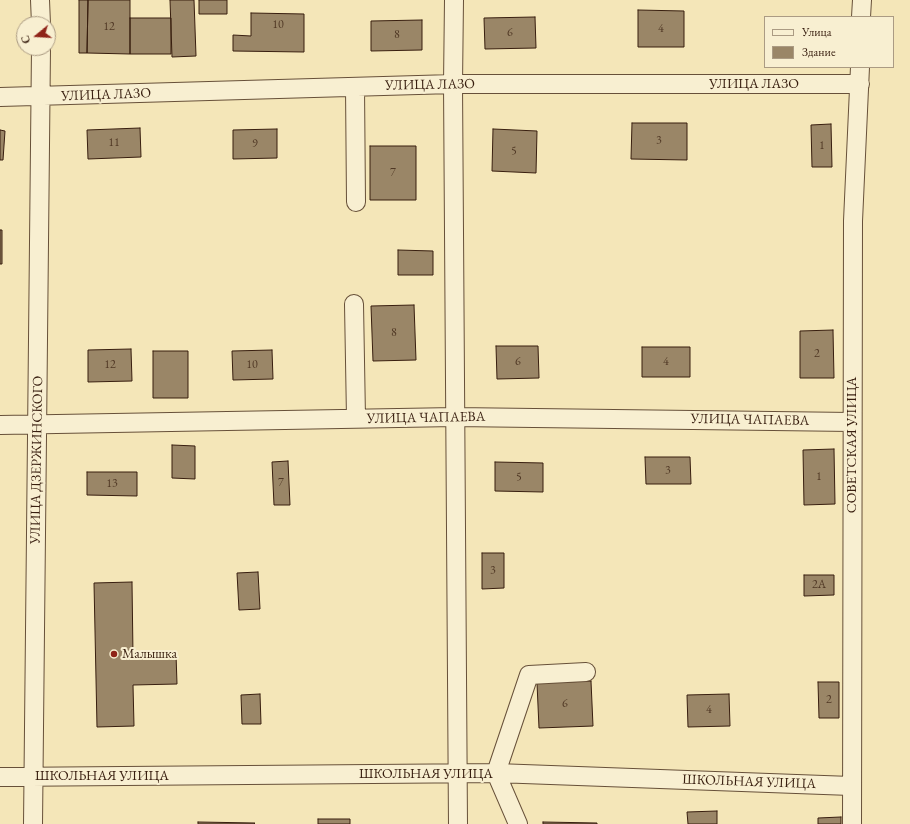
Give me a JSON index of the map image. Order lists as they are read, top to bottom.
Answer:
{
  "streets": {
    "street": [
      "УЛИЦА ЛАЗО",
      "УЛИЦА ЧАПАЕВА",
      "СОВЕТСКАЯ УЛИЦА",
      "УЛИЦА ДЗЕРЖИНСКОГО",
      "ШКОЛЬНАЯ УЛИЦА"
    ]
  },
  "crossings": [
    ["УЛИЦА ЛАЗО", "СОВЕТСКАЯ УЛИЦА"],
    ["УЛИЦА ЛАЗО", "УЛИЦА ДЗЕРЖИНСКОГО"],
    ["УЛИЦА ЧАПАЕВА", "СОВЕТСКАЯ УЛИЦА"],
    ["УЛИЦА ЧАПАЕВА", "УЛИЦА ДЗЕРЖИНСКОГО"],
    ["СОВЕТСКАЯ УЛИЦА", "ШКОЛЬНАЯ УЛИЦА"],
    ["УЛИЦА ДЗЕРЖИНСКОГО", "ШКОЛЬНАЯ УЛИЦА"]
  ],
  "places": ["Малышка"],
  "house_numbers": [
    "10",
    "12",
    "4",
    "6",
    "8",
    "3",
    "11",
    "9",
    "1",
    "5",
    "7",
    "8",
    "2",
    "6",
    "4",
    "12",
    "10",
    "3",
    "5",
    "1",
    "7",
    "13",
    "3",
    "2А",
    "2",
    "6",
    "4"
  ],
  "legend": ["Улица", "Здание"],
  "north": "left"
}
